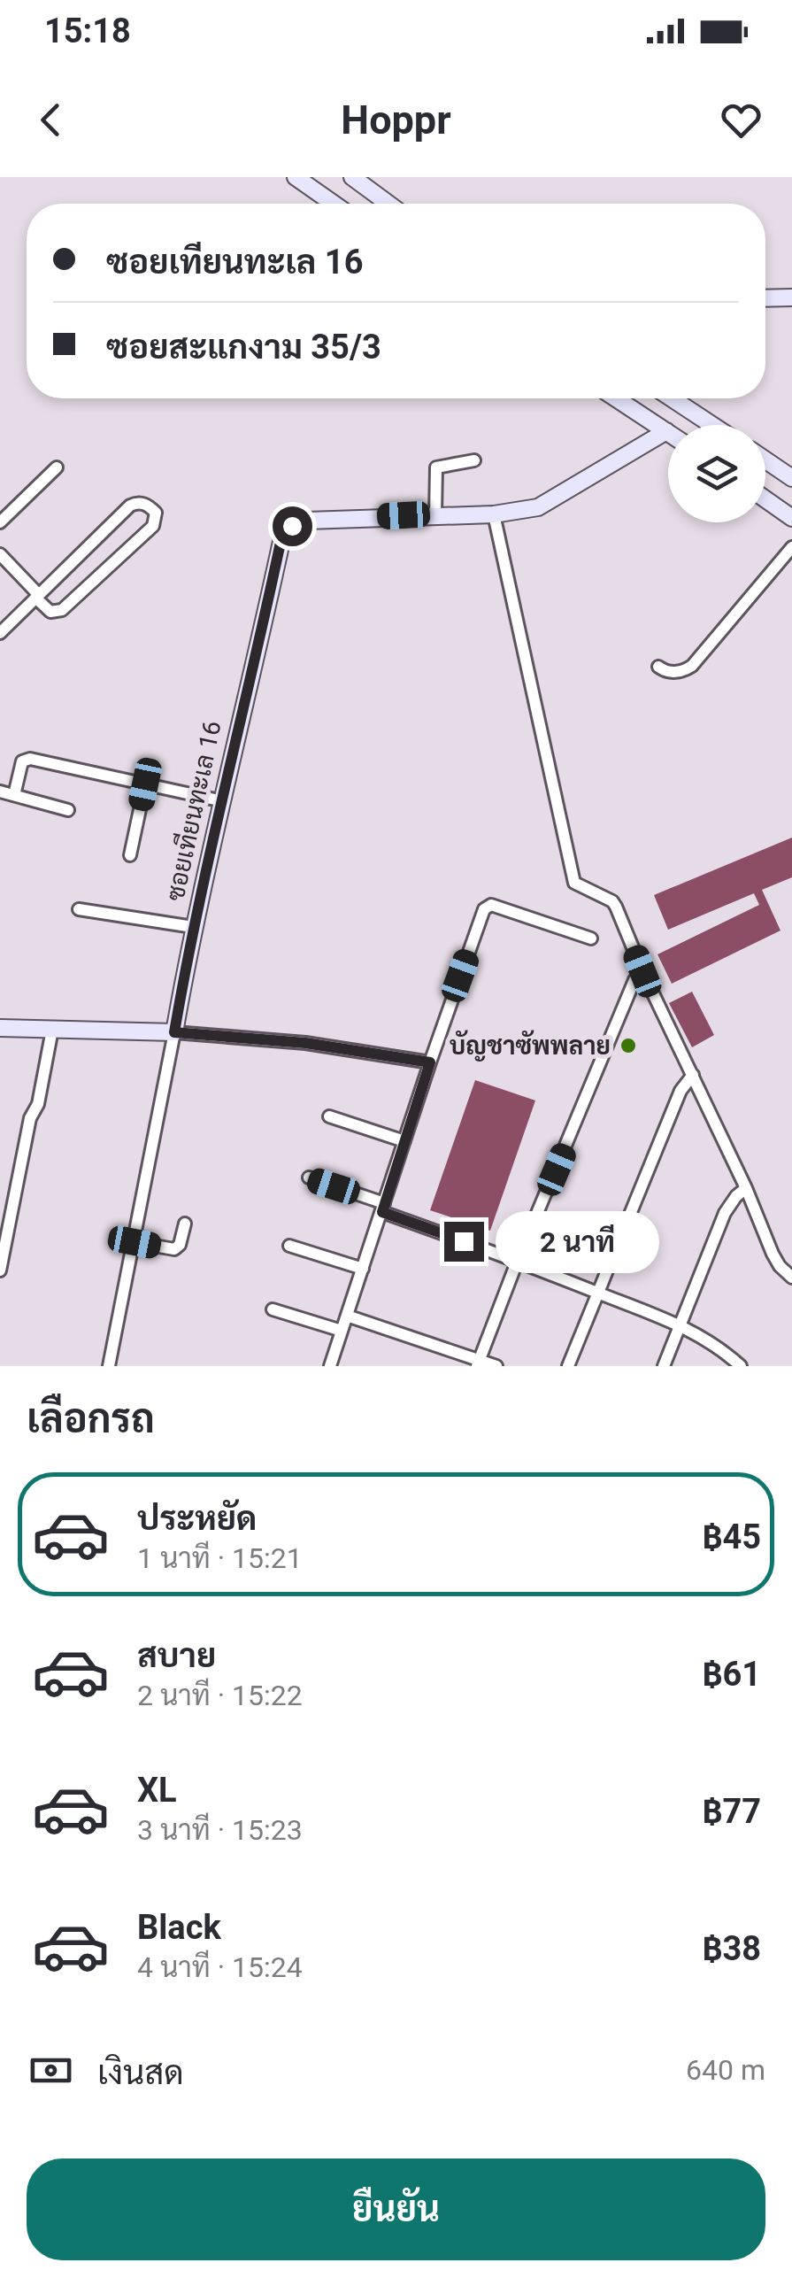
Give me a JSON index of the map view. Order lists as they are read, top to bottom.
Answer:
{
  "streets": {
    "street": ["ซอยเทียนทะเล 16"]
  },
  "places": ["บัญชาซัพพลาย"],
  "page": {
    "status": "15:18",
    "header": "Hoppr",
    "banner": ["ซอยเทียนทะเล 16", "ซอยสะแกงาม 35/3"],
    "bubble": "2 นาที",
    "heading": "เลือกรถ",
    "list": [
      {
        "name": "ประหยัด",
        "note": "1 นาที · 15:21",
        "value": "฿45"
      },
      {
        "name": "สบาย",
        "note": "2 นาที · 15:22",
        "value": "฿61"
      },
      {
        "name": "XL",
        "note": "3 นาที · 15:23",
        "value": "฿77"
      },
      {
        "name": "Black",
        "note": "4 นาที · 15:24",
        "value": "฿38"
      }
    ],
    "pay": ["เงินสด", "640 m"],
    "buttons": "ยืนยัน"
  }
}
